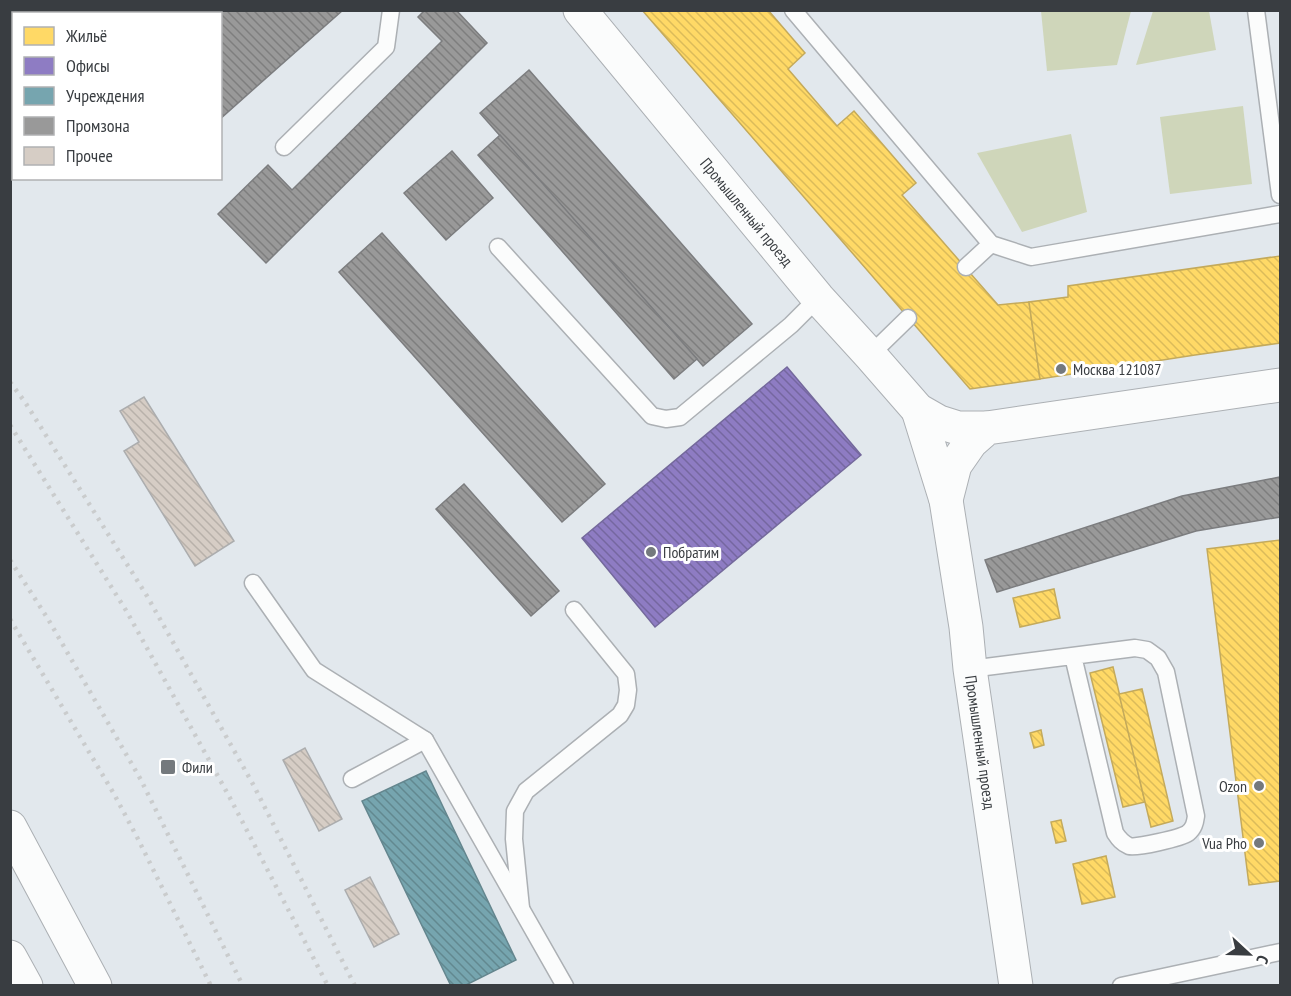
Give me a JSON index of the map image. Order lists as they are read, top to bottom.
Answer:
{
  "streets": {
    "street": ["Промышленный проезд"]
  },
  "places": {
    "other": [
      "Москва 121087",
      "Побратим",
      "Ozon",
      "Vua Pho"
    ],
    "transit": ["Фили"]
  },
  "legend": [
    "Жильё",
    "Офисы",
    "Учреждения",
    "Промзона",
    "Прочее"
  ],
  "north": "right"
}
